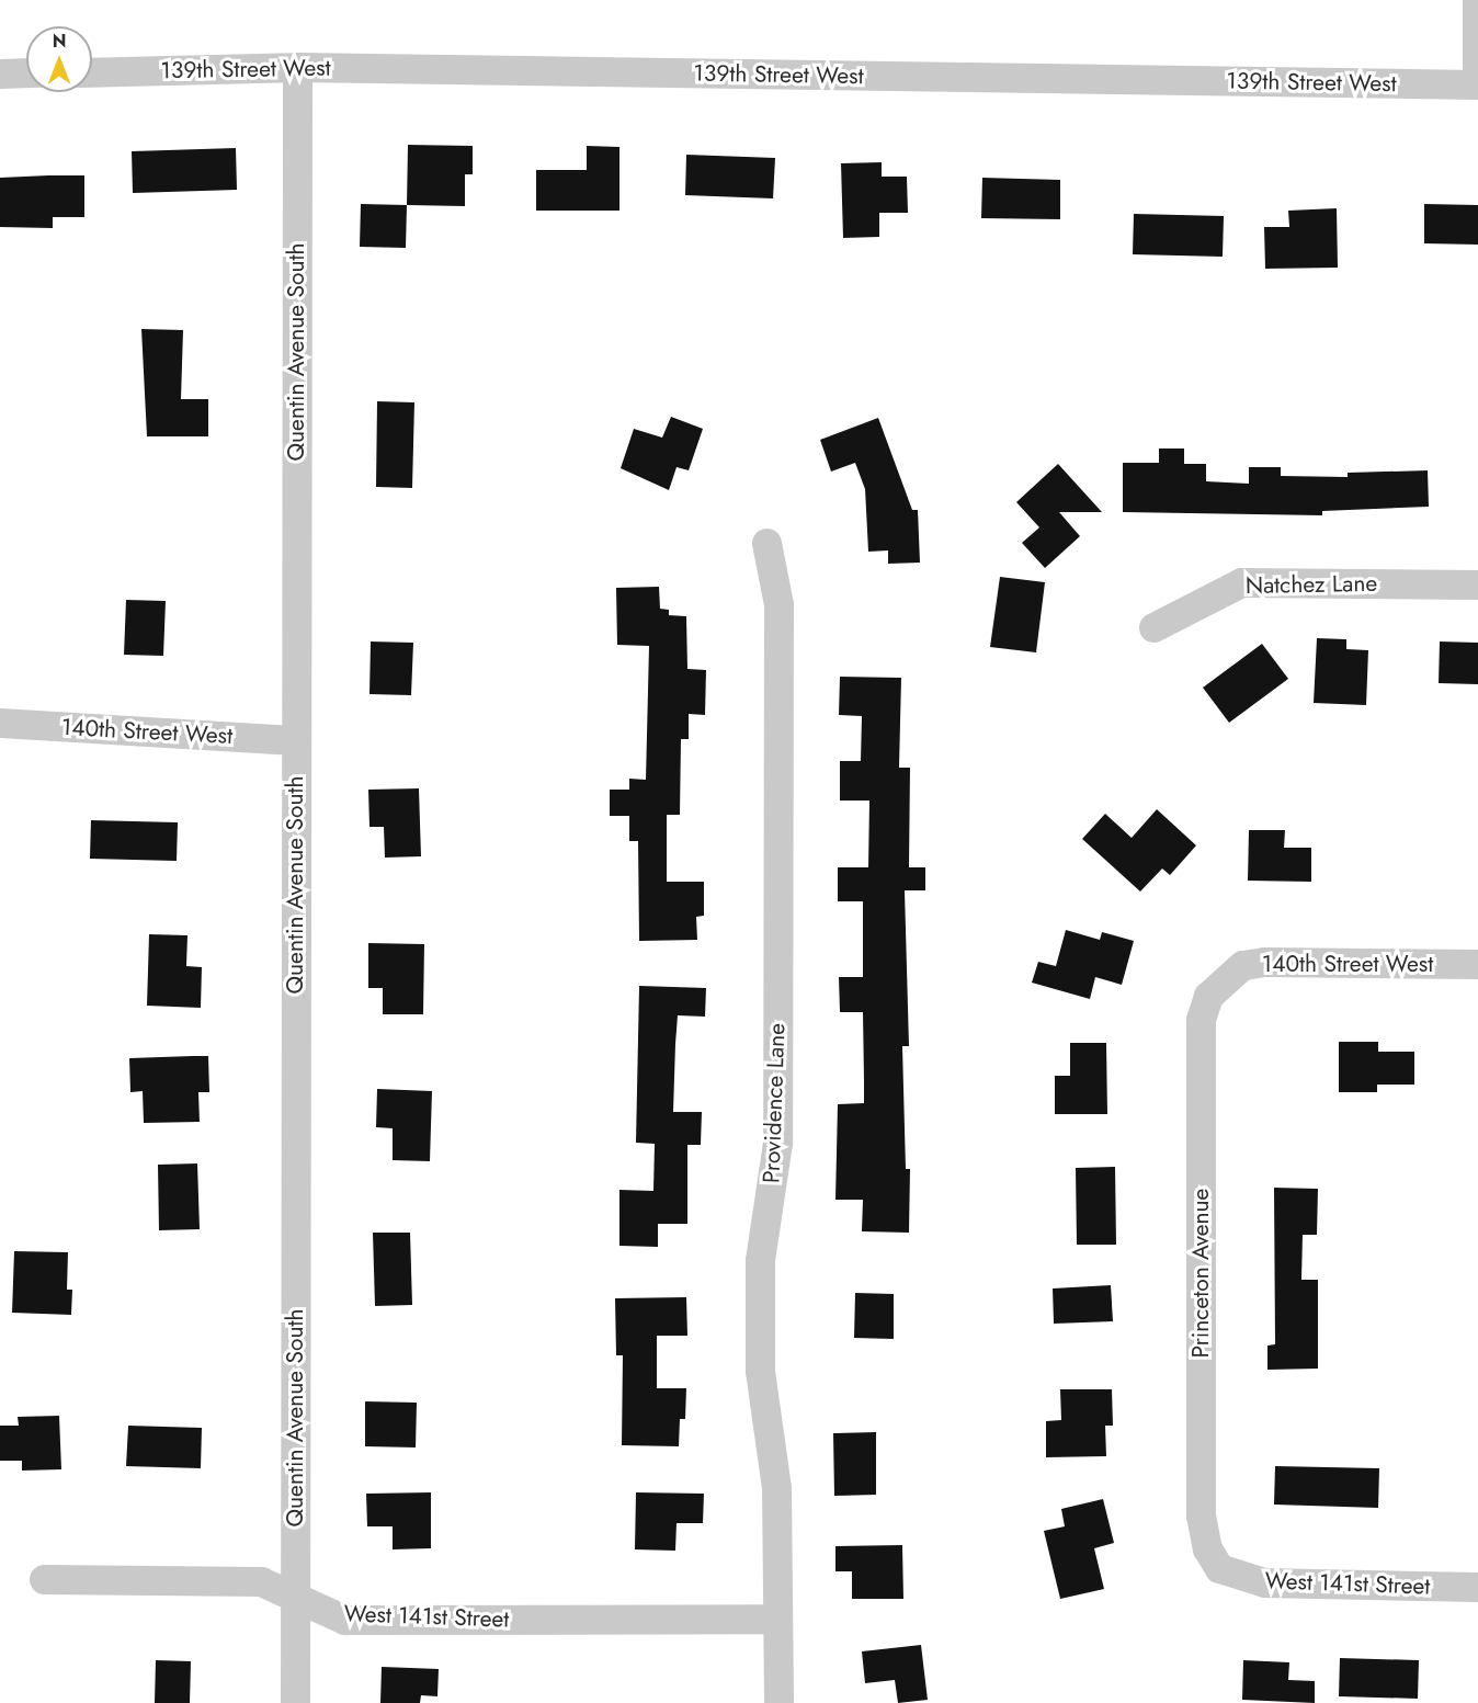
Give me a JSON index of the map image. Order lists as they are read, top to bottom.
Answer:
{
  "streets": {
    "street": [
      "139th Street West",
      "Quentin Avenue South",
      "Natchez Lane",
      "140th Street West",
      "Providence Lane",
      "Princeton Avenue",
      "West 141st Street"
    ]
  },
  "crossings": [
    ["139th Street West", "Quentin Avenue South"],
    ["Quentin Avenue South", "140th Street West"],
    ["Quentin Avenue South", "West 141st Street"],
    ["140th Street West", "Princeton Avenue"],
    ["Providence Lane", "West 141st Street"],
    ["Princeton Avenue", "West 141st Street"]
  ],
  "north": "top"
}
